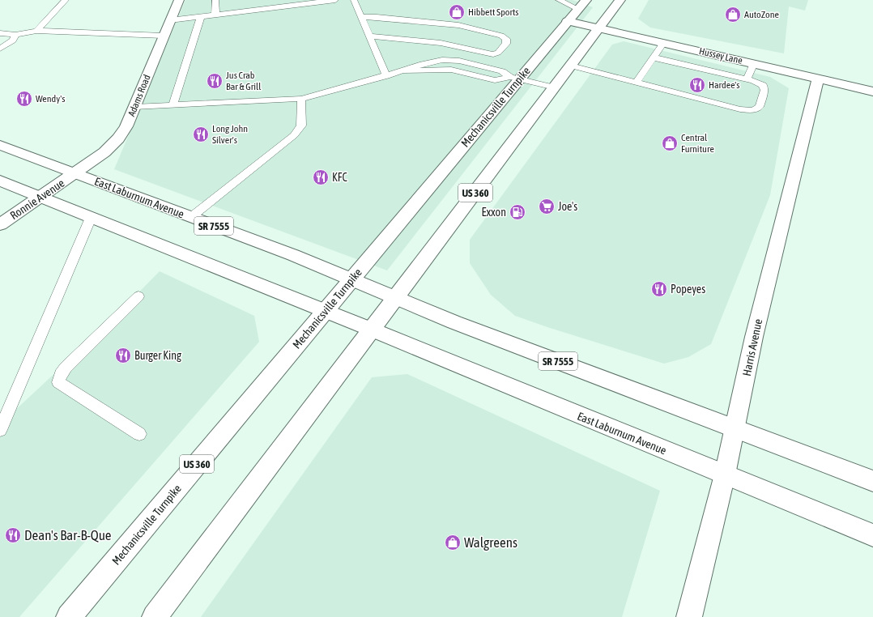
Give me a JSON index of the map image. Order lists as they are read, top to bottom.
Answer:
{
  "streets": {
    "main road": [
      "Hussey Lane",
      "Adams Road",
      "Mechanicsville Turnpike",
      "US 360",
      "East Laburnum Avenue",
      "Ronnie Avenue",
      "SR 7555",
      "Harris Avenue"
    ]
  },
  "crossings": [
    ["Hussey Lane", "Mechanicsville Turnpike"],
    ["Hussey Lane", "US 360"],
    ["Hussey Lane", "Harris Avenue"],
    ["Adams Road", "East Laburnum Avenue"],
    ["Adams Road", "Ronnie Avenue"],
    ["Mechanicsville Turnpike", "East Laburnum Avenue"],
    ["US 360", "East Laburnum Avenue"],
    ["US 360", "SR 7555"],
    ["East Laburnum Avenue", "Ronnie Avenue"],
    ["East Laburnum Avenue", "SR 7555"],
    ["East Laburnum Avenue", "Harris Avenue"],
    ["SR 7555", "Harris Avenue"]
  ],
  "places": {
    "shop": [
      "Hibbett Sports",
      "AutoZone",
      "Central Furniture",
      "Walgreens"
    ],
    "restaurant": [
      "Jus Crab Bar & Grill",
      "Hardee's",
      "Wendy's",
      "Long John Silver's",
      "KFC",
      "Popeyes",
      "Burger King",
      "Dean's Bar-B-Que"
    ],
    "supermarket": ["Joe's"],
    "fuel station": ["Exxon"]
  }
}
